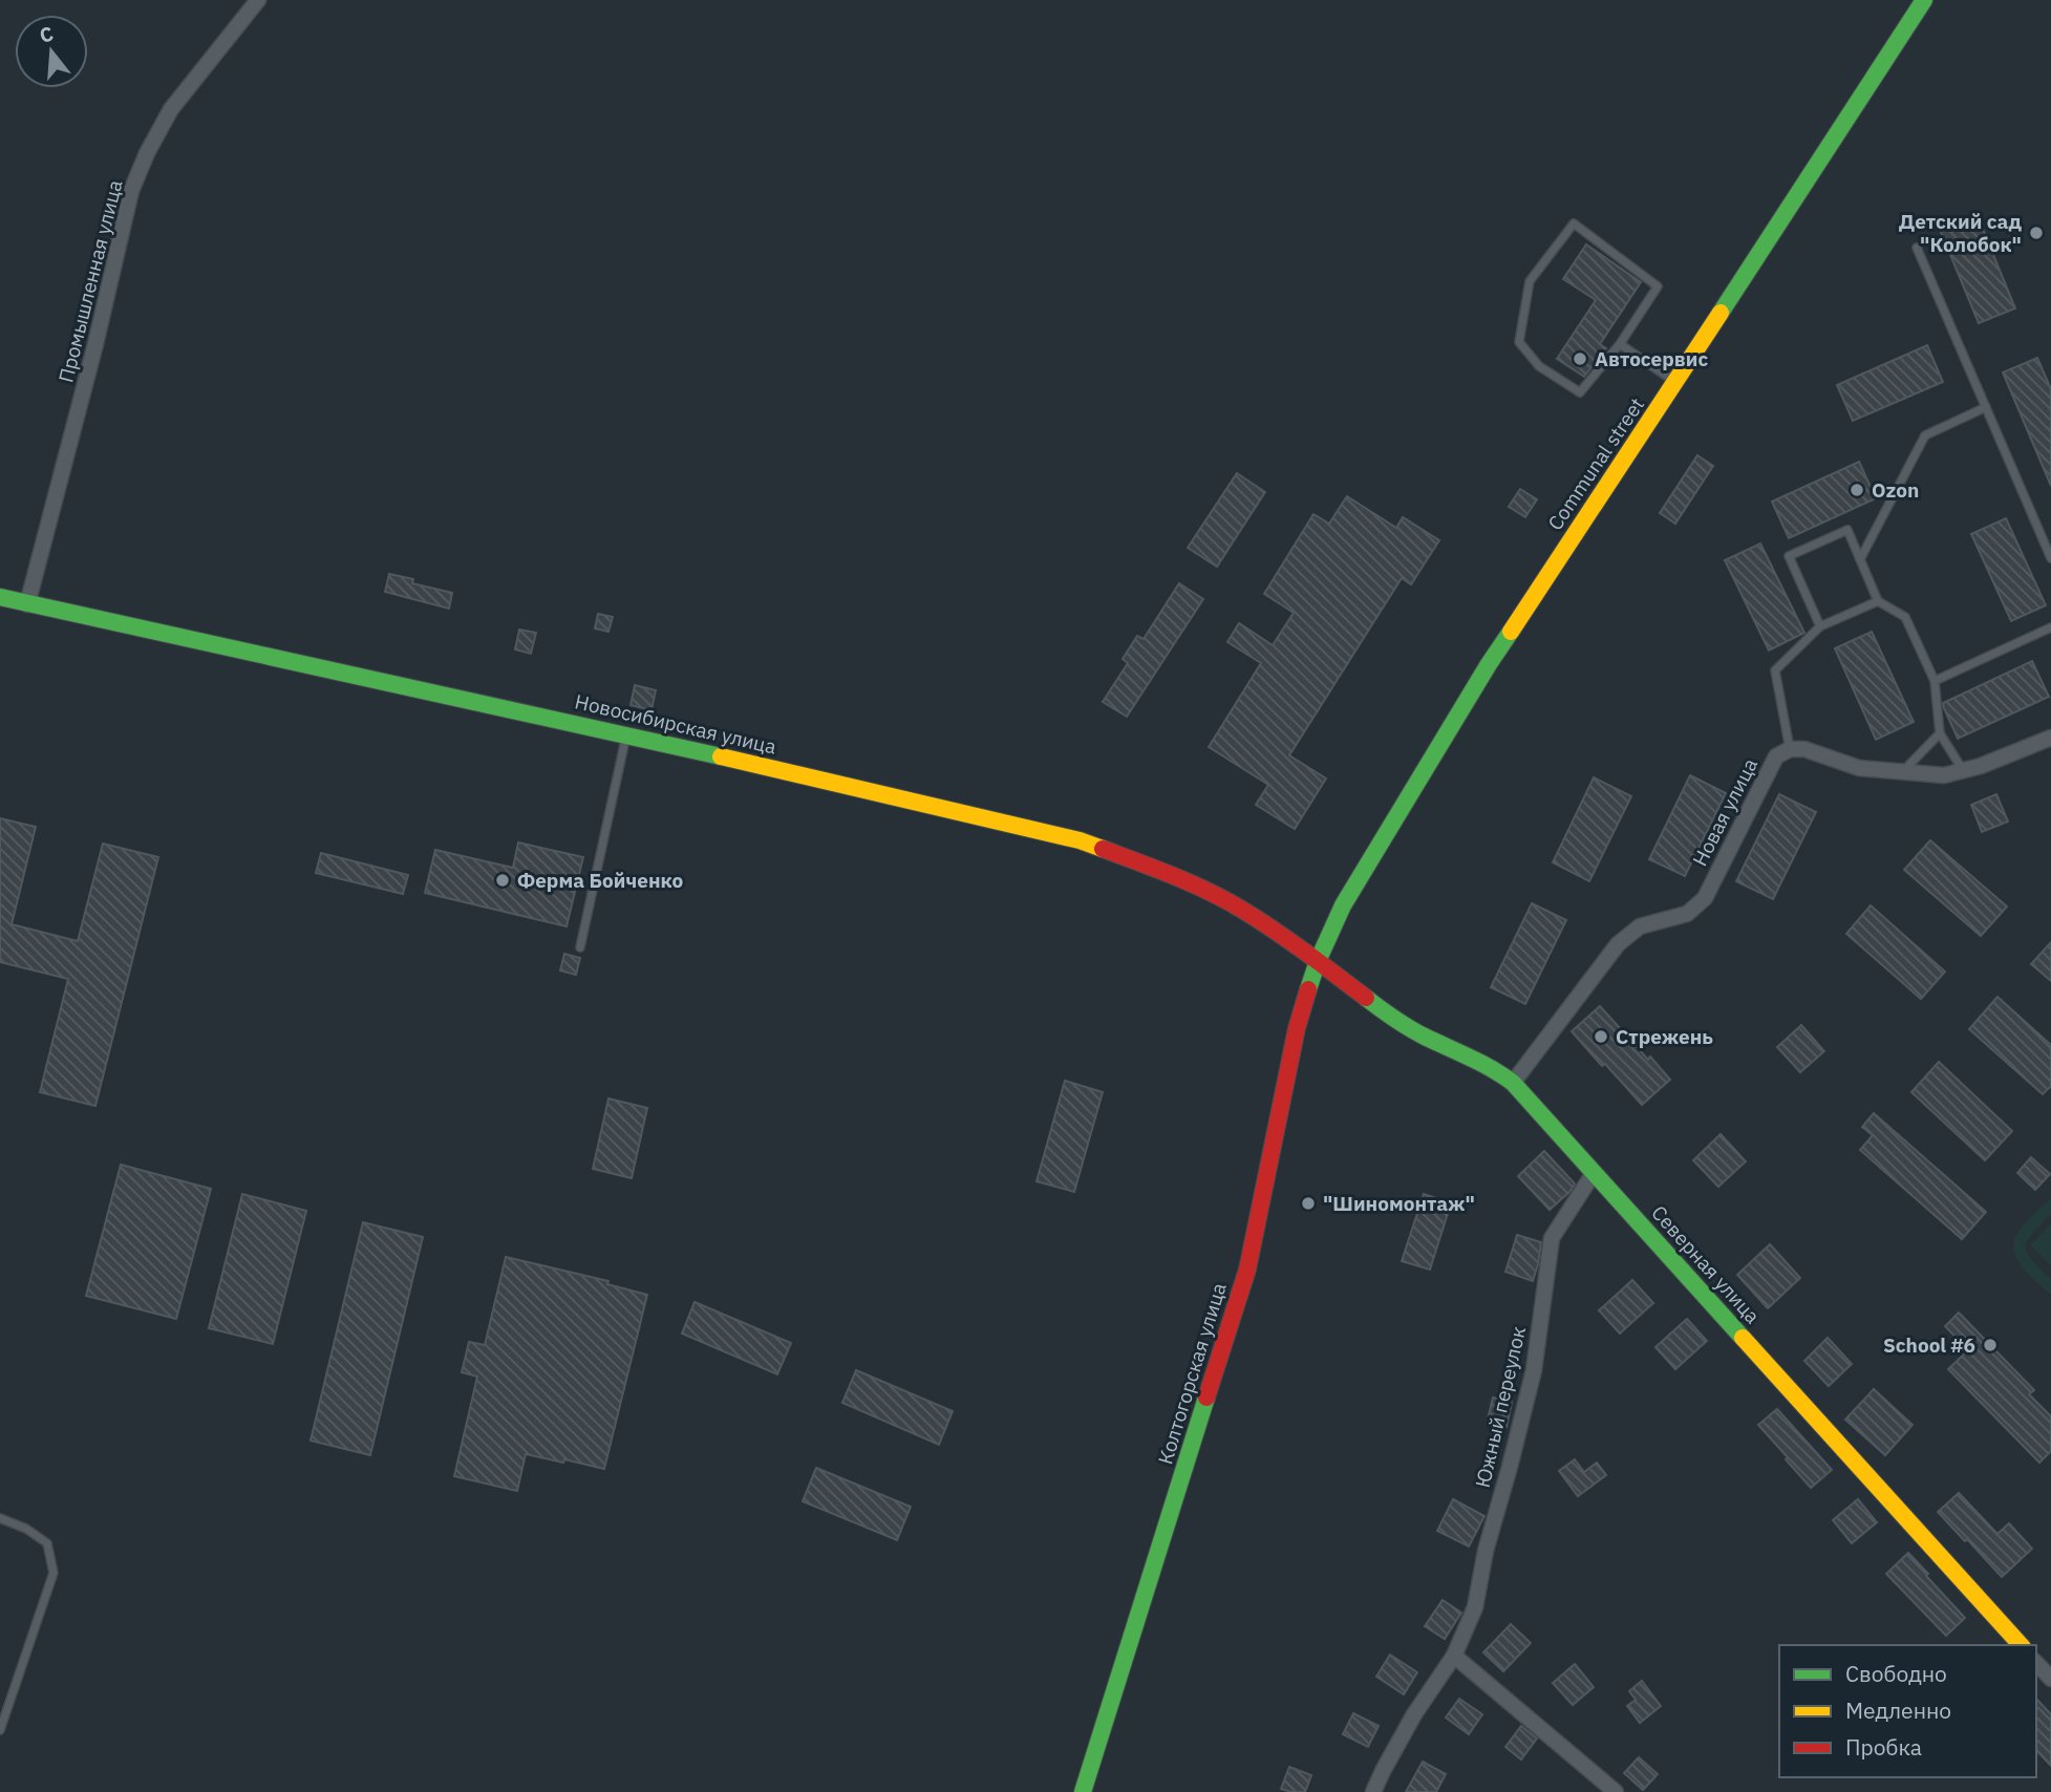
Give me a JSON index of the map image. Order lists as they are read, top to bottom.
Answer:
{
  "streets": {
    "street": [
      "Промышленная улица",
      "Communal street",
      "Новосибирская улица",
      "Новая улица",
      "Северная улица",
      "Колтогорская улица",
      "Южный переулок"
    ]
  },
  "crossings": [
    ["Промышленная улица", "Новосибирская улица"],
    ["Communal street", "Новосибирская улица"],
    ["Communal street", "Северная улица"],
    ["Communal street", "Колтогорская улица"],
    ["Новосибирская улица", "Северная улица"],
    ["Новосибирская улица", "Колтогорская улица"],
    ["Новая улица", "Северная улица"],
    ["Северная улица", "Колтогорская улица"],
    ["Северная улица", "Южный переулок"]
  ],
  "places": [
    "Детский сад \"Колобок\"",
    "Автосервис",
    "Ozon",
    "Ферма Бойченко",
    "Стрежень",
    "\"Шиномонтаж\"",
    "School #6"
  ],
  "legend": ["Свободно", "Медленно", "Пробка"],
  "north": "top"
}
